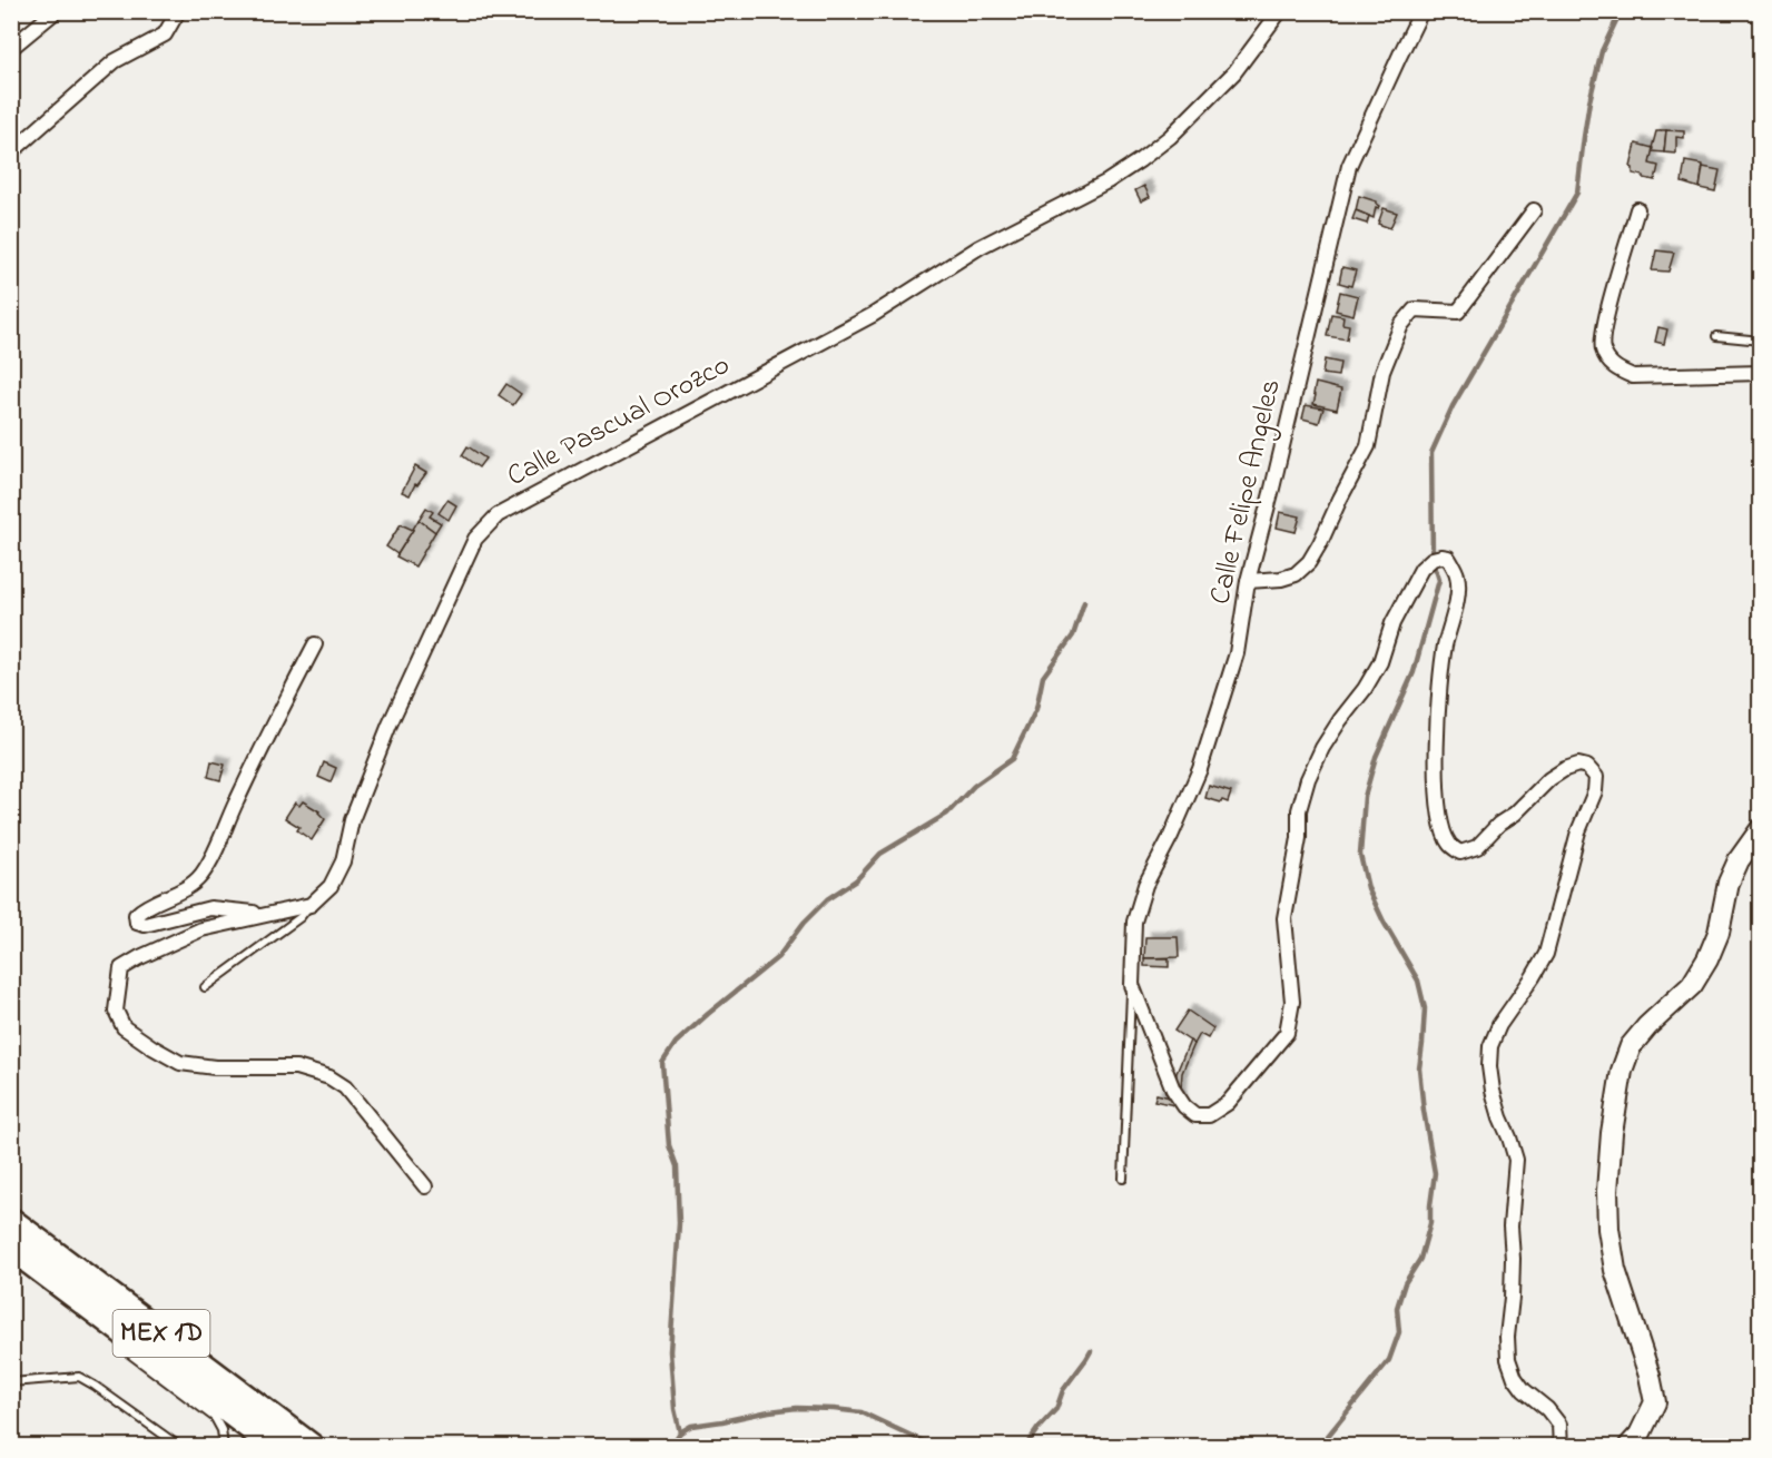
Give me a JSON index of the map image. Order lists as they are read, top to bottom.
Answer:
{
  "streets": {
    "highway": ["MEX 1D"],
    "street": ["Calle Pascual Orozco", "Calle Felipe Angeles"]
  }
}
